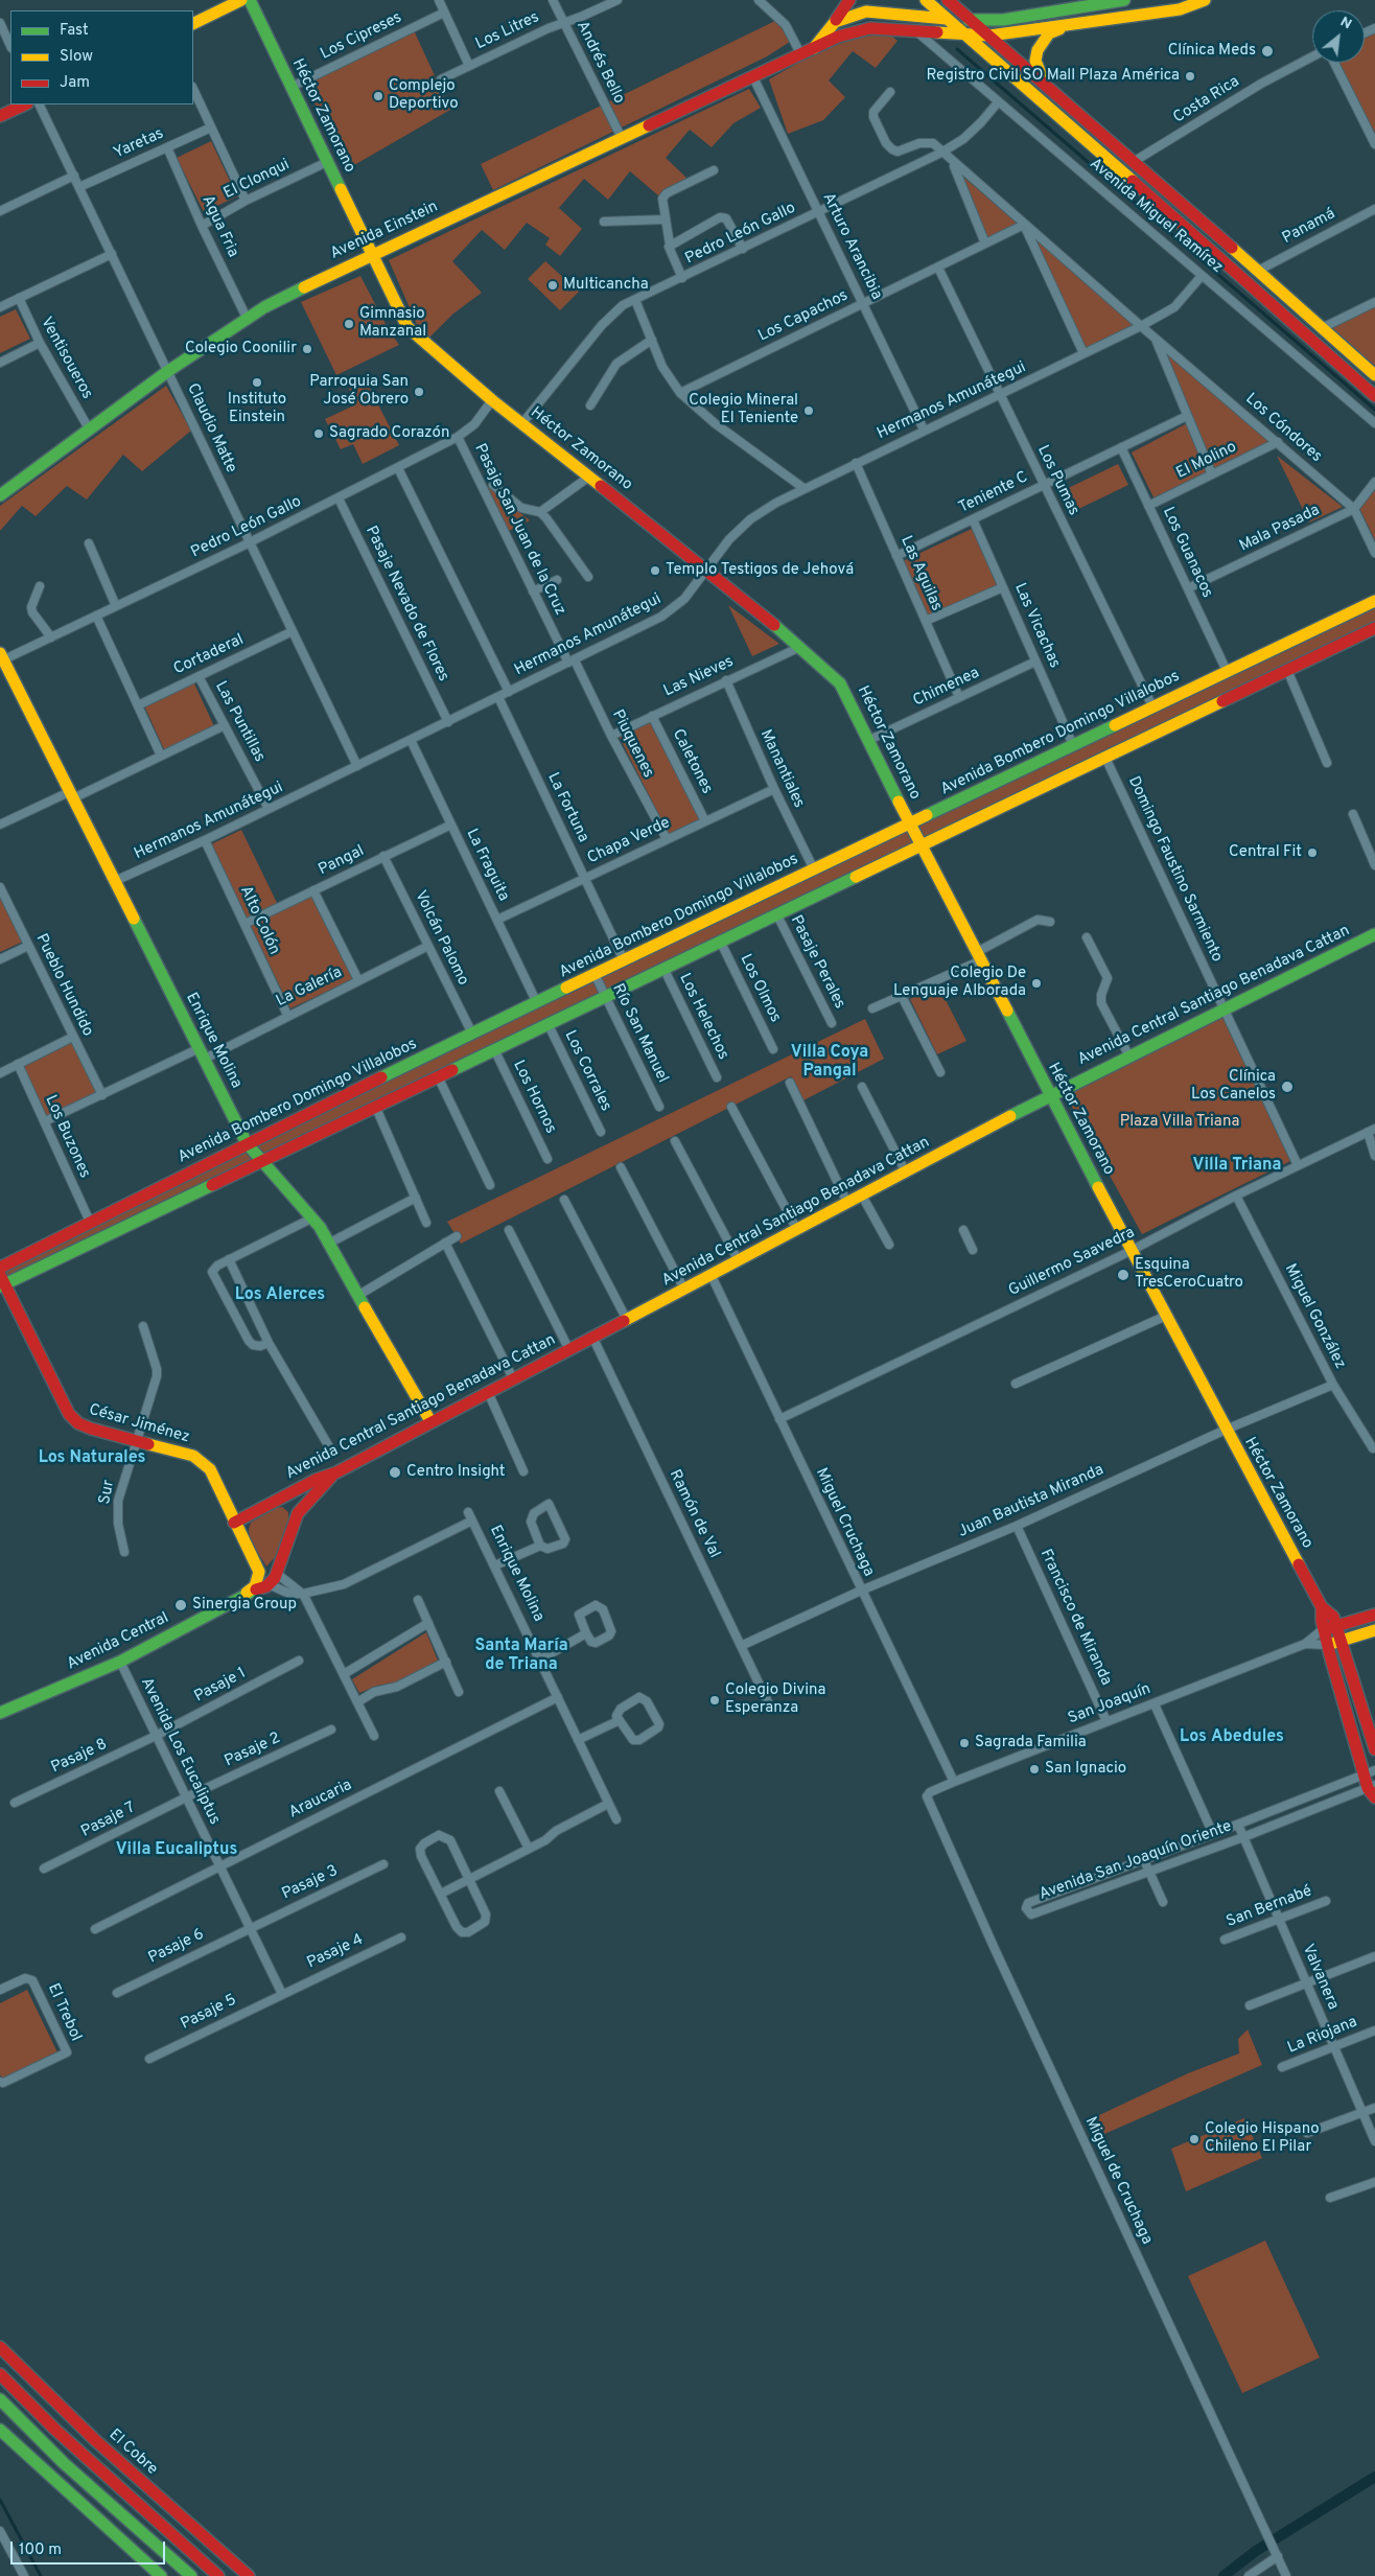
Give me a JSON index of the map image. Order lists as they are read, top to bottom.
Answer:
{
  "streets": {
    "main road": [
      "Héctor Zamorano",
      "Avenida Miguel Ramírez",
      "Avenida Einstein",
      "Avenida Bombero Domingo Villalobos",
      "Avenida Central Santiago Benadava Cattan",
      "Enrique Molina",
      "César Jiménez",
      "Avenida Central",
      "San Joaquín",
      "El Cobre"
    ],
    "street": [
      "Los Litres",
      "Los Cipreses",
      "Andrés Bello",
      "Costa Rica",
      "Yaretas",
      "El Clonqui",
      "Agua Fria",
      "Panamá",
      "Pedro León Gallo",
      "Arturo Arancibia",
      "Los Capachos",
      "Ventisoueros",
      "Hermanos Amunátegui",
      "Claudio Matte",
      "Los Cóndores",
      "El Molino",
      "Los Pumas",
      "Teniente C",
      "Mala Pasada",
      "Pasaje San Juan de la Cruz",
      "Los Guanacos",
      "Las Aguilas",
      "Pasaje Nevado de Flores",
      "Las Vicachas",
      "Cortaderal",
      "Las Nieves",
      "Chimenea",
      "Las Puntillas",
      "Piuquenes",
      "Caletones",
      "Manantiales",
      "La Fortuna",
      "Chapa Verde",
      "Pangal",
      "La Fraguita",
      "Domingo Faustino Sarmiento",
      "Alto Colón",
      "Volcán Palomo",
      "Pasaje Perales",
      "Pueblo Hundido",
      "La Galería",
      "Los Olmos",
      "Los Helechos",
      "Río San Manuel",
      "Los Corrales",
      "Los Hornos",
      "Los Buzones",
      "Guillermo Saavedra",
      "Miguel González",
      "Sur",
      "Juan Bautista Miranda",
      "Ramón de Val",
      "Miguel Cruchaga",
      "Francisco de Miranda",
      "Pasaje 1",
      "Pasaje 2",
      "Avenida Los Eucaliptus",
      "Pasaje 8",
      "Araucaria",
      "Pasaje 7",
      "Avenida San Joaquín Oriente",
      "Pasaje 3",
      "San Bernabé",
      "Pasaje 6",
      "Pasaje 4",
      "Valvanera",
      "El Trebol",
      "Pasaje 5",
      "La Riojana",
      "Miguel de Cruchaga"
    ]
  },
  "crossings": [
    ["Los Litres", "Andrés Bello"],
    ["Los Cipreses", "Héctor Zamorano"],
    ["Andrés Bello", "Avenida Einstein"],
    ["Costa Rica", "Avenida Miguel Ramírez"],
    ["Héctor Zamorano", "El Clonqui"],
    ["Héctor Zamorano", "Avenida Einstein"],
    ["Héctor Zamorano", "Pedro León Gallo"],
    ["Héctor Zamorano", "Hermanos Amunátegui"],
    ["Héctor Zamorano", "Las Nieves"],
    ["Héctor Zamorano", "Chimenea"],
    ["Héctor Zamorano", "Avenida Bombero Domingo Villalobos"],
    ["Héctor Zamorano", "Avenida Central Santiago Benadava Cattan"],
    ["Héctor Zamorano", "Guillermo Saavedra"],
    ["Héctor Zamorano", "Juan Bautista Miranda"],
    ["Héctor Zamorano", "San Joaquín"],
    ["Héctor Zamorano", "Avenida San Joaquín Oriente"],
    ["Yaretas", "Agua Fria"],
    ["Yaretas", "Claudio Matte"],
    ["El Clonqui", "Agua Fria"],
    ["Avenida Miguel Ramírez", "Panamá"],
    ["Avenida Miguel Ramírez", "Avenida Einstein"],
    ["Avenida Miguel Ramírez", "Pedro León Gallo"],
    ["Avenida Miguel Ramírez", "Hermanos Amunátegui"],
    ["Agua Fria", "Avenida Einstein"],
    ["Avenida Einstein", "Arturo Arancibia"],
    ["Avenida Einstein", "Ventisoueros"],
    ["Avenida Einstein", "Claudio Matte"],
    ["Pedro León Gallo", "Arturo Arancibia"],
    ["Pedro León Gallo", "Claudio Matte"],
    ["Pedro León Gallo", "Los Cóndores"],
    ["Pedro León Gallo", "Pasaje San Juan de la Cruz"],
    ["Pedro León Gallo", "Pasaje Nevado de Flores"],
    ["Pedro León Gallo", "Enrique Molina"],
    ["Arturo Arancibia", "Los Capachos"],
    ["Arturo Arancibia", "Hermanos Amunátegui"],
    ["Los Capachos", "Los Cóndores"],
    ["Los Capachos", "Los Pumas"],
    ["Hermanos Amunátegui", "Claudio Matte"],
    ["Hermanos Amunátegui", "Los Cóndores"],
    ["Hermanos Amunátegui", "Los Pumas"],
    ["Hermanos Amunátegui", "Pasaje San Juan de la Cruz"],
    ["Hermanos Amunátegui", "Las Aguilas"],
    ["Hermanos Amunátegui", "Pasaje Nevado de Flores"],
    ["Hermanos Amunátegui", "Las Puntillas"],
    ["Hermanos Amunátegui", "Piuquenes"],
    ["Hermanos Amunátegui", "La Fortuna"],
    ["Hermanos Amunátegui", "La Fraguita"],
    ["Hermanos Amunátegui", "Alto Colón"],
    ["Hermanos Amunátegui", "Enrique Molina"],
    ["Claudio Matte", "Cortaderal"],
    ["Los Cóndores", "El Molino"],
    ["Los Cóndores", "Teniente C"],
    ["Los Cóndores", "Mala Pasada"],
    ["El Molino", "Los Guanacos"],
    ["Los Pumas", "Teniente C"],
    ["Los Pumas", "Avenida Bombero Domingo Villalobos"],
    ["Teniente C", "Los Guanacos"],
    ["Teniente C", "Las Aguilas"],
    ["Teniente C", "Las Vicachas"],
    ["Mala Pasada", "Los Guanacos"],
    ["Pasaje San Juan de la Cruz", "Piuquenes"],
    ["Los Guanacos", "Avenida Bombero Domingo Villalobos"],
    ["Las Aguilas", "Chimenea"],
    ["Las Vicachas", "Chimenea"],
    ["Las Vicachas", "Avenida Bombero Domingo Villalobos"],
    ["Cortaderal", "Las Puntillas"],
    ["Las Nieves", "Piuquenes"],
    ["Las Nieves", "Caletones"],
    ["Las Nieves", "Manantiales"],
    ["Avenida Bombero Domingo Villalobos", "Manantiales"],
    ["Avenida Bombero Domingo Villalobos", "La Fortuna"],
    ["Avenida Bombero Domingo Villalobos", "La Fraguita"],
    ["Avenida Bombero Domingo Villalobos", "Volcán Palomo"],
    ["Avenida Bombero Domingo Villalobos", "Río San Manuel"],
    ["Avenida Bombero Domingo Villalobos", "Enrique Molina"],
    ["Avenida Bombero Domingo Villalobos", "Los Buzones"],
    ["Piuquenes", "Chapa Verde"],
    ["Caletones", "Chapa Verde"],
    ["Manantiales", "Chapa Verde"],
    ["La Fortuna", "Chapa Verde"],
    ["Chapa Verde", "La Fraguita"],
    ["Pangal", "La Fraguita"],
    ["Pangal", "Alto Colón"],
    ["Pangal", "Volcán Palomo"],
    ["Domingo Faustino Sarmiento", "Avenida Central Santiago Benadava Cattan"],
    ["Domingo Faustino Sarmiento", "Guillermo Saavedra"],
    ["Alto Colón", "La Galería"],
    ["Volcán Palomo", "La Galería"],
    ["Pueblo Hundido", "La Galería"],
    ["La Galería", "Enrique Molina"],
    ["La Galería", "Los Buzones"],
    ["Avenida Central Santiago Benadava Cattan", "Enrique Molina"],
    ["Avenida Central Santiago Benadava Cattan", "César Jiménez"],
    ["Avenida Central Santiago Benadava Cattan", "Ramón de Val"],
    ["Avenida Central Santiago Benadava Cattan", "Miguel Cruchaga"],
    ["Enrique Molina", "Araucaria"],
    ["Guillermo Saavedra", "Miguel González"],
    ["Guillermo Saavedra", "Miguel Cruchaga"],
    ["Miguel González", "Juan Bautista Miranda"],
    ["César Jiménez", "Sur"],
    ["César Jiménez", "Avenida Central"],
    ["Juan Bautista Miranda", "Ramón de Val"],
    ["Juan Bautista Miranda", "Miguel Cruchaga"],
    ["Juan Bautista Miranda", "Francisco de Miranda"],
    ["Miguel Cruchaga", "San Joaquín"],
    ["Francisco de Miranda", "San Joaquín"],
    ["Avenida Central", "Avenida Los Eucaliptus"],
    ["Pasaje 1", "Avenida Los Eucaliptus"],
    ["Pasaje 1", "Pasaje 8"],
    ["San Joaquín", "Miguel de Cruchaga"],
    ["Pasaje 2", "Avenida Los Eucaliptus"],
    ["Pasaje 2", "Pasaje 7"],
    ["Avenida Los Eucaliptus", "Pasaje 8"],
    ["Avenida Los Eucaliptus", "Araucaria"],
    ["Avenida Los Eucaliptus", "Pasaje 7"],
    ["Avenida Los Eucaliptus", "Pasaje 3"],
    ["Avenida Los Eucaliptus", "Pasaje 6"],
    ["Avenida Los Eucaliptus", "Pasaje 4"],
    ["Avenida Los Eucaliptus", "Pasaje 5"],
    ["Avenida San Joaquín Oriente", "Valvanera"],
    ["Pasaje 3", "Pasaje 6"],
    ["San Bernabé", "Valvanera"],
    ["Pasaje 4", "Pasaje 5"],
    ["Valvanera", "La Riojana"]
  ],
  "districts": [
    "Villa Coya Pangal",
    "Villa Triana",
    "Los Alerces",
    "Los Naturales",
    "Santa María de Triana",
    "Los Abedules",
    "Villa Eucaliptus"
  ],
  "parks": ["Plaza Villa Triana"],
  "places": [
    "Clínica Meds",
    "Registro Civil SO Mall Plaza América",
    "Complejo Deportivo",
    "Multicancha",
    "Gimnasio Manzanal",
    "Colegio Coonilir",
    "Instituto Einstein",
    "Parroquia San José Obrero",
    "Colegio Mineral El Teniente",
    "Sagrado Corazón",
    "Templo Testigos de Jehová",
    "Central Fit",
    "Colegio De Lenguaje Alborada",
    "Clínica Los Canelos",
    "Esquina TresCeroCuatro",
    "Centro Insight",
    "Sinergia Group",
    "Colegio Divina Esperanza",
    "Sagrada Familia",
    "San Ignacio",
    "Colegio Hispano Chileno El Pilar"
  ],
  "legend": ["Fast", "Slow", "Jam"],
  "scale_bar": "100 m",
  "north": "top right"
}
